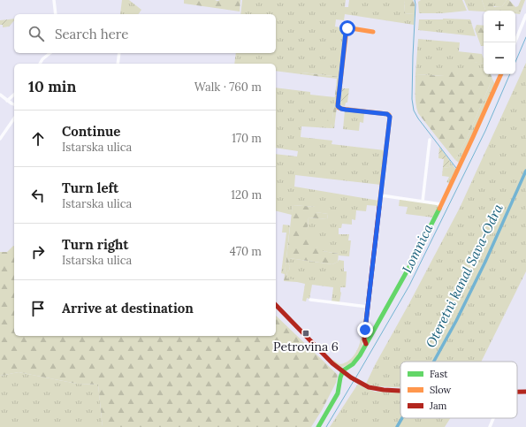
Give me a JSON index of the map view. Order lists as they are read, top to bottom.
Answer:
{
  "water": ["Lomnica", "Oteretni kanal Sava-Odra"],
  "places": {
    "transit": ["Petrovina 6"]
  },
  "legend": ["Fast", "Slow", "Jam"],
  "page": {
    "map_buttons": ["+", "−"],
    "search": "Search here",
    "heading": ["10 min", "Walk · 760 m"],
    "list": [
      ["Continue", "Istarska ulica", "170 m"],
      ["Turn left", "Istarska ulica", "120 m"],
      ["Turn right", "Istarska ulica", "470 m"],
      "Arrive at destination"
    ]
  }
}
